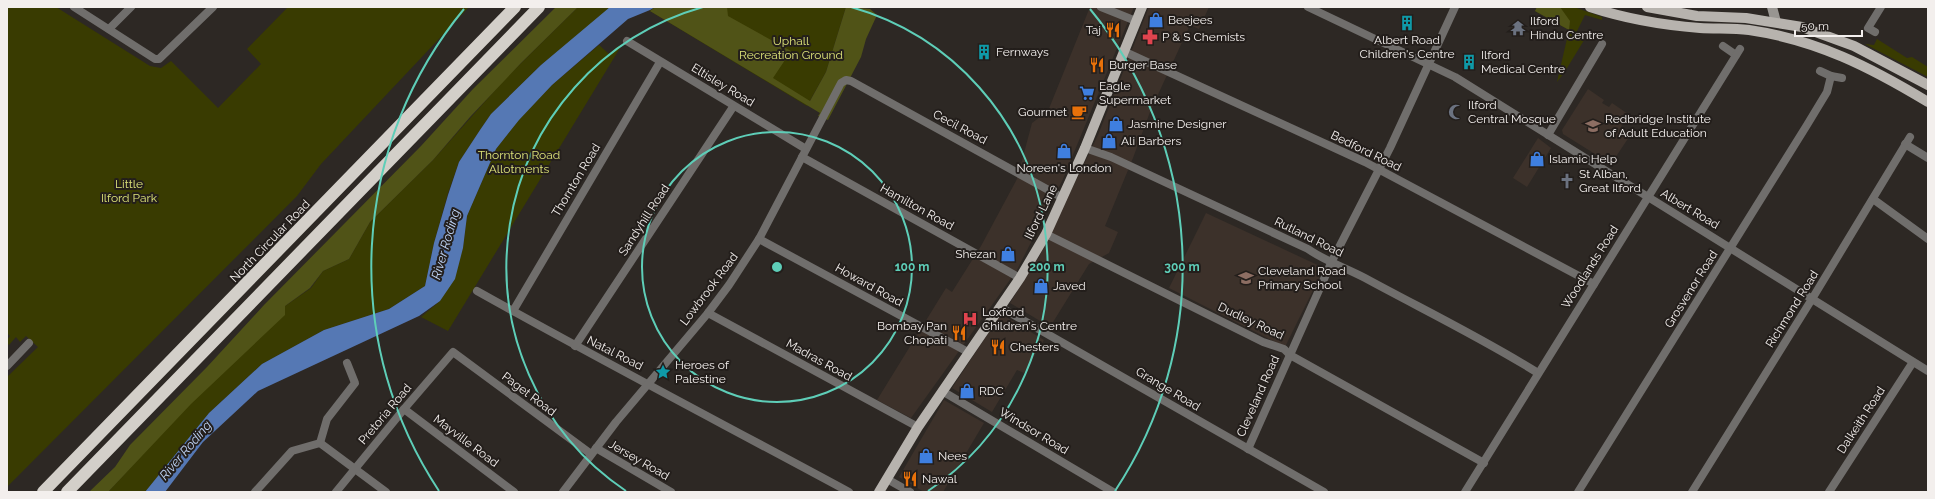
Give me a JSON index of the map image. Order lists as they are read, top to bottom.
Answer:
{
  "streets": {
    "highway": ["North Circular Road"],
    "main road": ["Ilford Lane"],
    "street": [
      "Eltisley Road",
      "Cecil Road",
      "Bedford Road",
      "Thornton Road",
      "Hamilton Road",
      "Albert Road",
      "Sandyhill Road",
      "Rutland Road",
      "Woodlands Road",
      "Howard Road",
      "Lowbrook Road",
      "Grosvenor Road",
      "Richmond Road",
      "Dudley Road",
      "Natal Road",
      "Madras Road",
      "Grange Road",
      "Paget Road",
      "Cleveland Road",
      "Pretoria Road",
      "Dalkeith Road",
      "Windsor Road",
      "Mayville Road",
      "Jersey Road"
    ]
  },
  "crossings": [
    ["Eltisley Road", "Thornton Road"],
    ["Eltisley Road", "Hamilton Road"],
    ["Eltisley Road", "Sandyhill Road"],
    ["Eltisley Road", "Lowbrook Road"],
    ["Cecil Road", "Ilford Lane"],
    ["Cecil Road", "Lowbrook Road"],
    ["Bedford Road", "Ilford Lane"],
    ["Bedford Road", "Woodlands Road"],
    ["Bedford Road", "Cleveland Road"],
    ["Thornton Road", "Natal Road"],
    ["Hamilton Road", "Ilford Lane"],
    ["Hamilton Road", "Lowbrook Road"],
    ["Albert Road", "Woodlands Road"],
    ["Albert Road", "Grosvenor Road"],
    ["Albert Road", "Richmond Road"],
    ["Albert Road", "Cleveland Road"],
    ["Albert Road", "Dalkeith Road"],
    ["Ilford Lane", "Rutland Road"],
    ["Ilford Lane", "Howard Road"],
    ["Ilford Lane", "Dudley Road"],
    ["Ilford Lane", "Madras Road"],
    ["Ilford Lane", "Grange Road"],
    ["Ilford Lane", "Windsor Road"],
    ["Sandyhill Road", "Natal Road"],
    ["Rutland Road", "Woodlands Road"],
    ["Rutland Road", "Cleveland Road"],
    ["Woodlands Road", "Dudley Road"],
    ["Howard Road", "Lowbrook Road"],
    ["Lowbrook Road", "Natal Road"],
    ["Lowbrook Road", "Madras Road"],
    ["Lowbrook Road", "Paget Road"],
    ["Lowbrook Road", "Jersey Road"],
    ["Dudley Road", "Cleveland Road"],
    ["Grange Road", "Cleveland Road"],
    ["Paget Road", "Pretoria Road"],
    ["Paget Road", "Jersey Road"],
    ["Pretoria Road", "Mayville Road"]
  ],
  "water": ["River Roding"],
  "parks": ["Uphall Recreation Ground", "Thornton Road Allotments", "Little Ilford Park"],
  "places": {
    "shop": [
      "Beejees",
      "Jasmine Designer",
      "Ali Barbers",
      "Noreen's London",
      "Islamic Help",
      "Shezan",
      "Javed",
      "RDC",
      "Nees"
    ],
    "building": ["Albert Road Children's Centre", "Fernways", "Ilford Medical Centre"],
    "temple": ["Ilford Hindu Centre"],
    "restaurant": [
      "Taj",
      "Burger Base",
      "Bombay Pan Chopati",
      "Chesters",
      "Nawal"
    ],
    "pharmacy": ["P & S Chemists"],
    "supermarket": ["Eagle Supermarket"],
    "cafe": ["Gourmet"],
    "mosque": ["Ilford Central Mosque"],
    "school or university": ["Redbridge Institute of Adult Education", "Cleveland Road Primary School"],
    "church": ["St Alban, Great Ilford"],
    "hospital": ["Loxford Children's Centre"],
    "place": ["Heroes of Palestine"]
  },
  "scale_bar": "50 m",
  "rings": ["100 m", "200 m", "300 m"]
}
